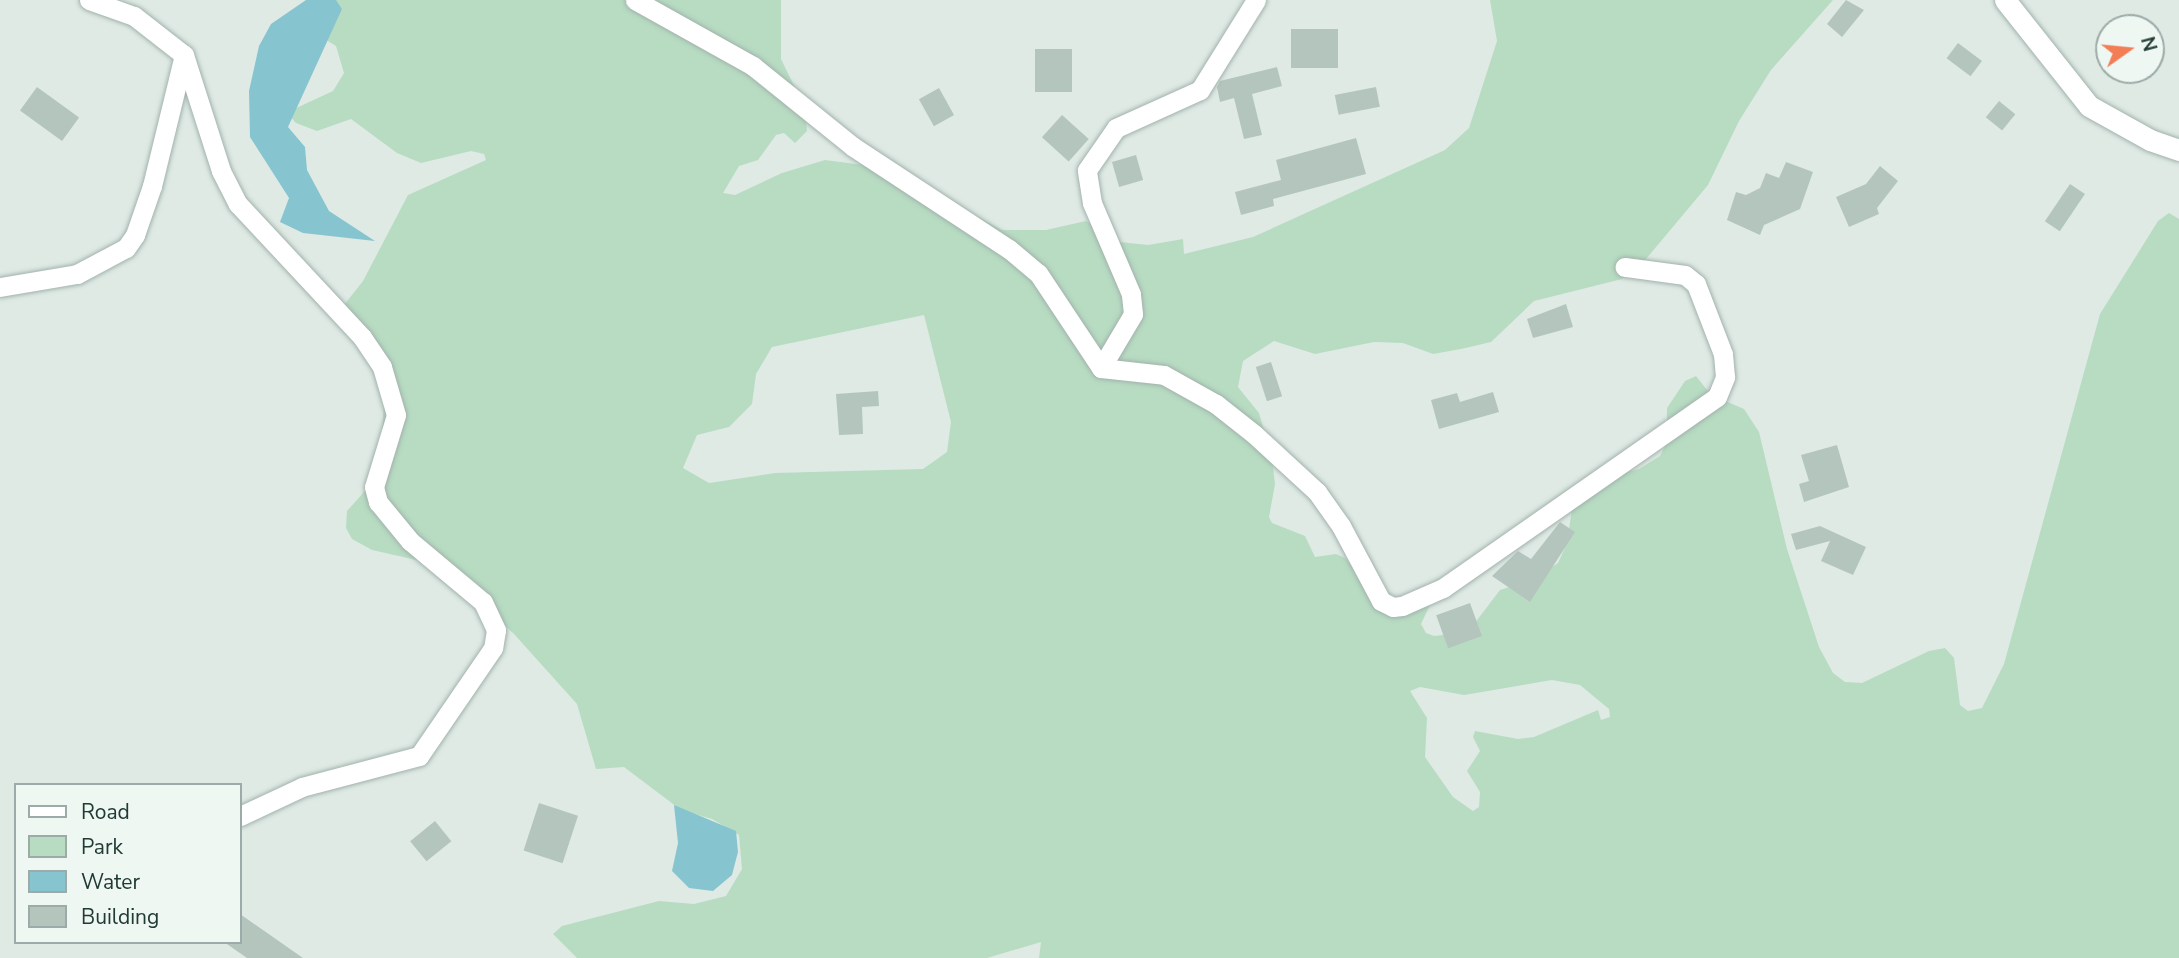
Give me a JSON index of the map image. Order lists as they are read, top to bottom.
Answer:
{
  "legend": [
    "Road",
    "Park",
    "Water",
    "Building"
  ],
  "north": "right"
}
